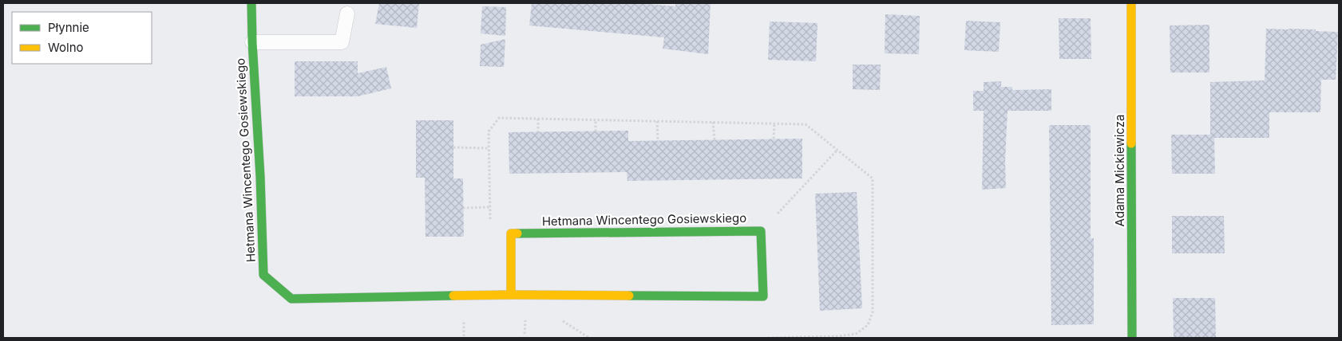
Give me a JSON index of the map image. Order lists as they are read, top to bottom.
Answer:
{
  "streets": {
    "street": ["Hetmana Wincentego Gosiewskiego", "Adama Mickiewicza"]
  },
  "legend": ["Płynnie", "Wolno"]
}
